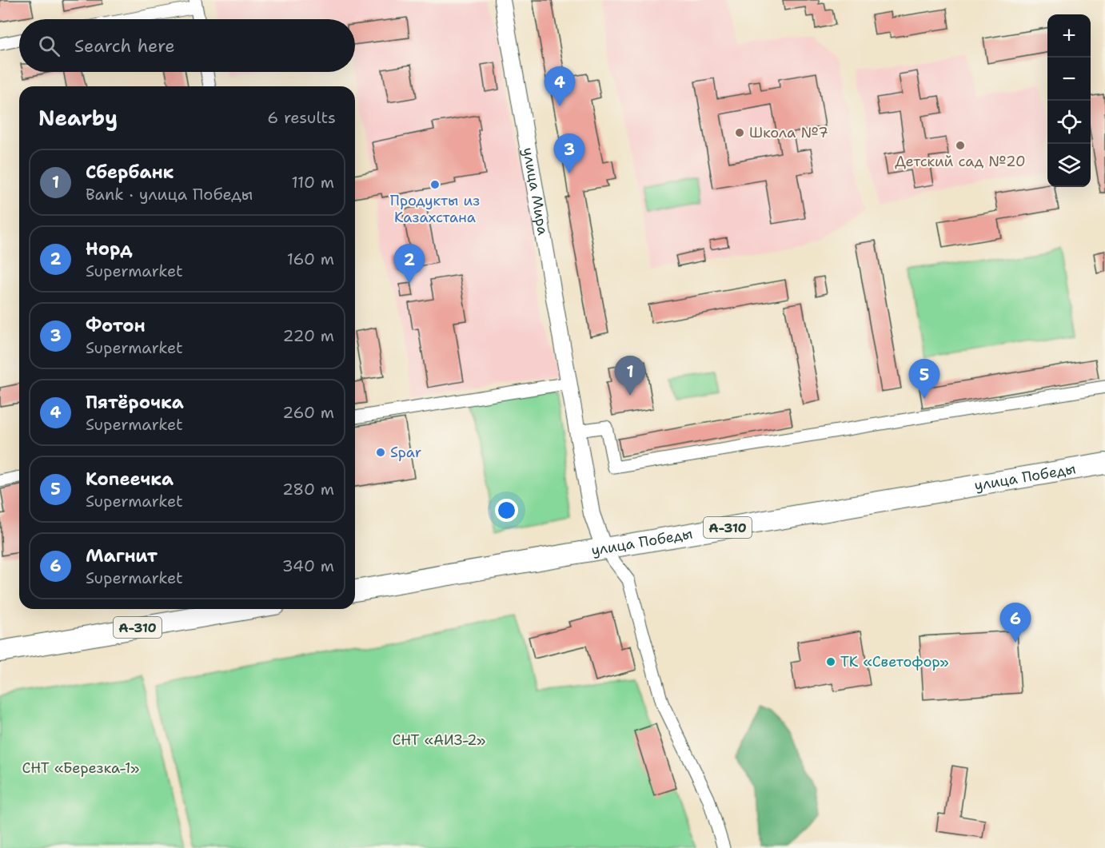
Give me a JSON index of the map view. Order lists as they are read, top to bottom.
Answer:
{
  "streets": {
    "highway": ["улица Победы", "А-310"],
    "street": ["улица Мира"]
  },
  "crossings": [
    ["улица Мира", "улица Победы"]
  ],
  "parks": ["СНТ «АИЗ-2»", "СНТ «Березка-1»"],
  "places": [
    "Школа №7",
    "Детский сад №20",
    "Продукты из Казахстана",
    "Spar",
    "ТК «Светофор»"
  ],
  "page": {
    "map_buttons": ["+", "−"],
    "search": "Search here",
    "pins": [
      "4",
      "3",
      "2",
      "1",
      "5",
      "6"
    ],
    "heading": ["Nearby", "6 results"],
    "list": [
      {
        "mark": "1",
        "name": "Сбербанк",
        "note": "Bank · улица Победы",
        "value": "110 m"
      },
      {
        "mark": "2",
        "name": "Норд",
        "note": "Supermarket",
        "value": "160 m"
      },
      {
        "mark": "3",
        "name": "Фотон",
        "note": "Supermarket",
        "value": "220 m"
      },
      {
        "mark": "4",
        "name": "Пятёрочка",
        "note": "Supermarket",
        "value": "260 m"
      },
      {
        "mark": "5",
        "name": "Копеечка",
        "note": "Supermarket",
        "value": "280 m"
      },
      {
        "mark": "6",
        "name": "Магнит",
        "note": "Supermarket",
        "value": "340 m"
      }
    ]
  }
}
